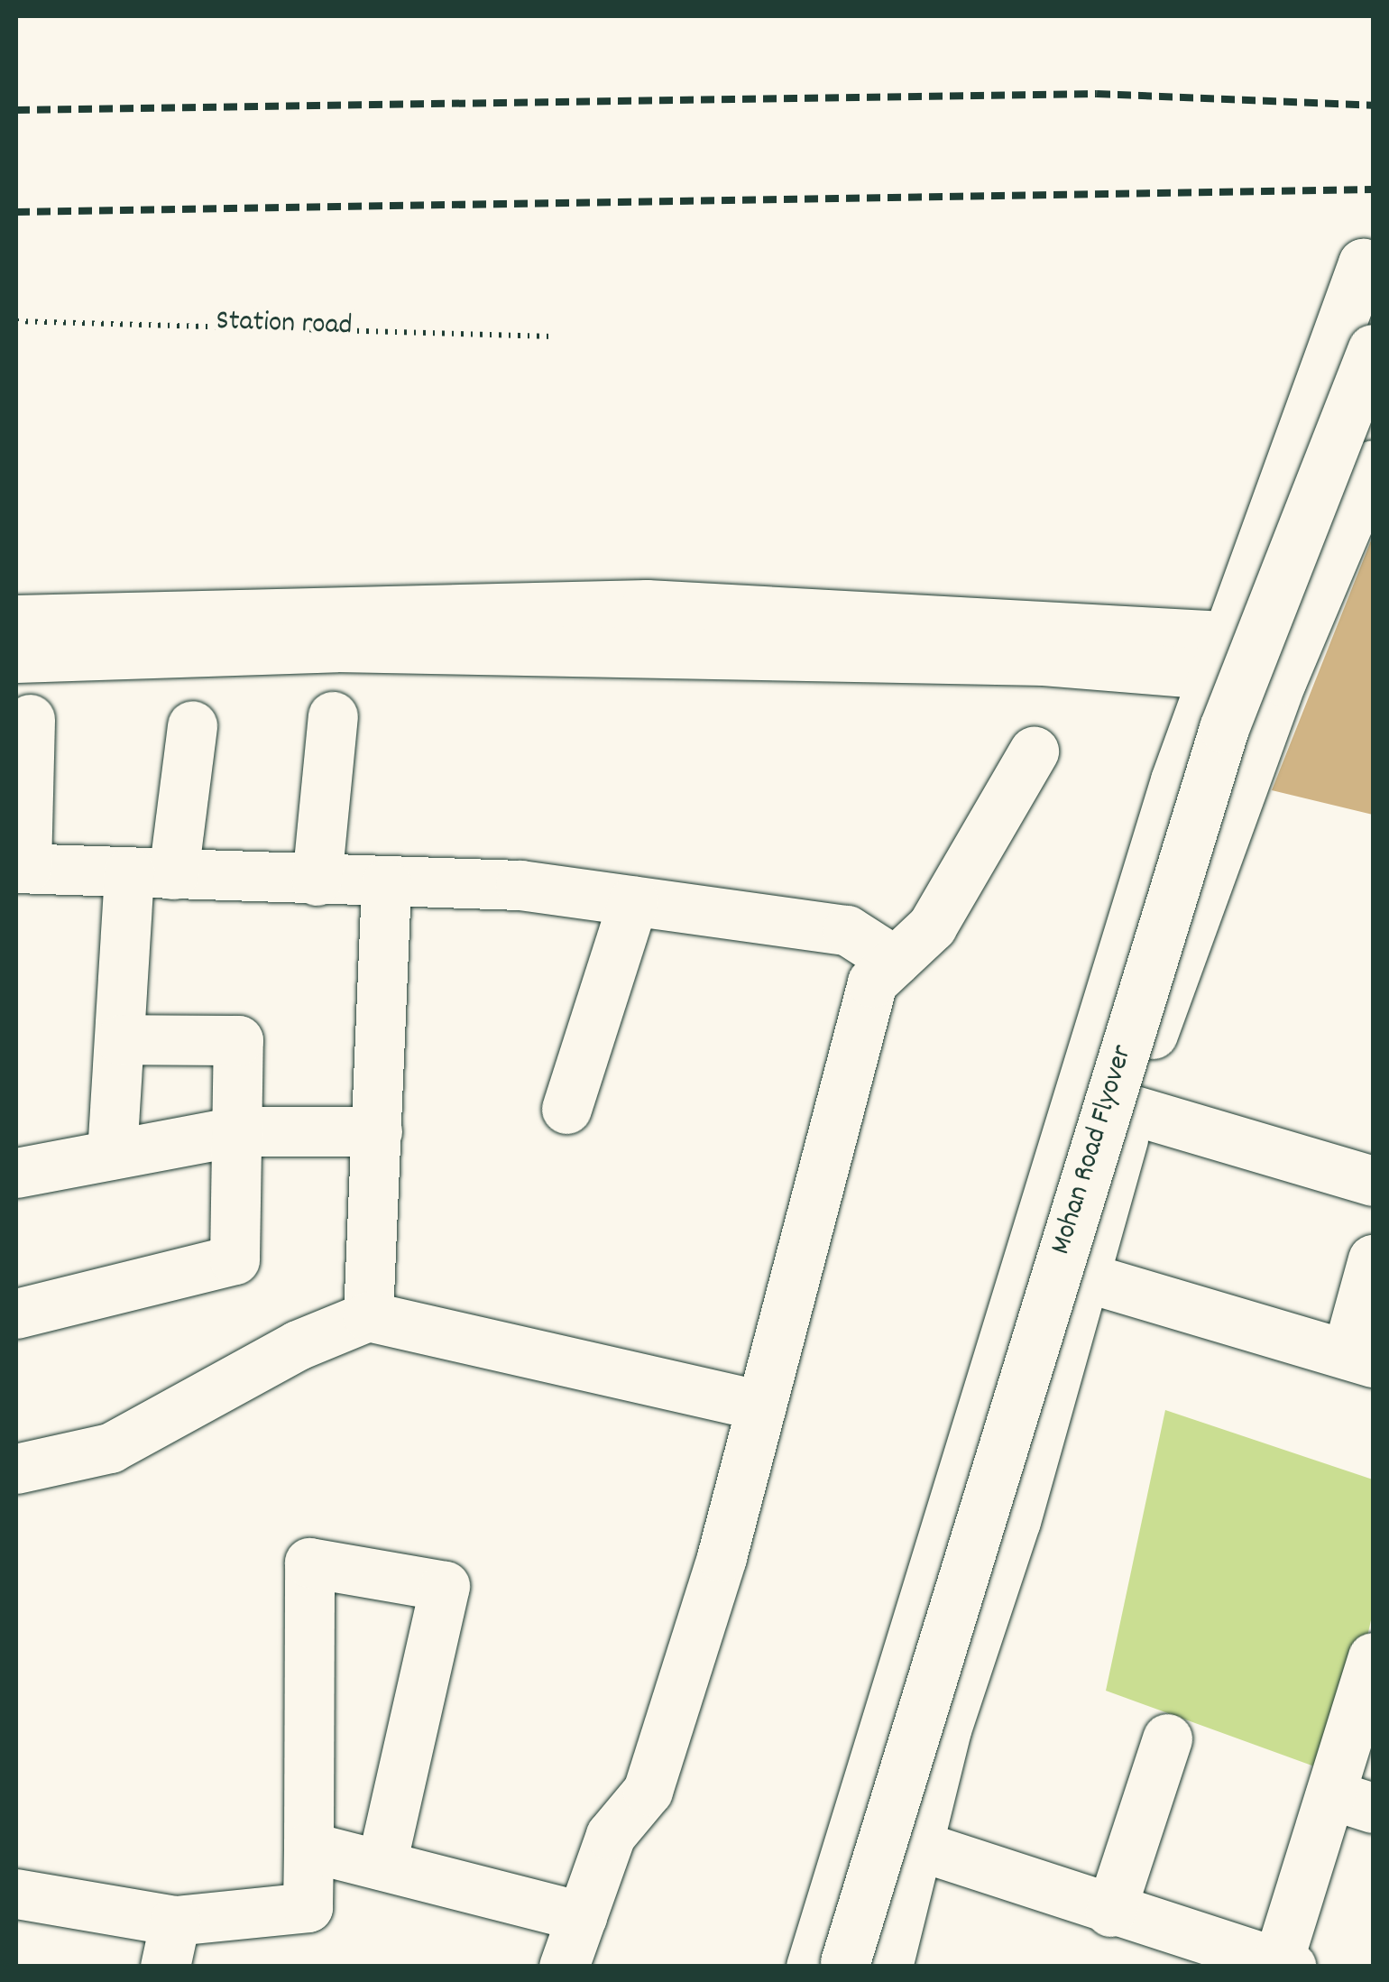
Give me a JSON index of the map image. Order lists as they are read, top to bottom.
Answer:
{
  "streets": {
    "street": ["Mohan Road Flyover"],
    "path": ["Station road"]
  }
}
